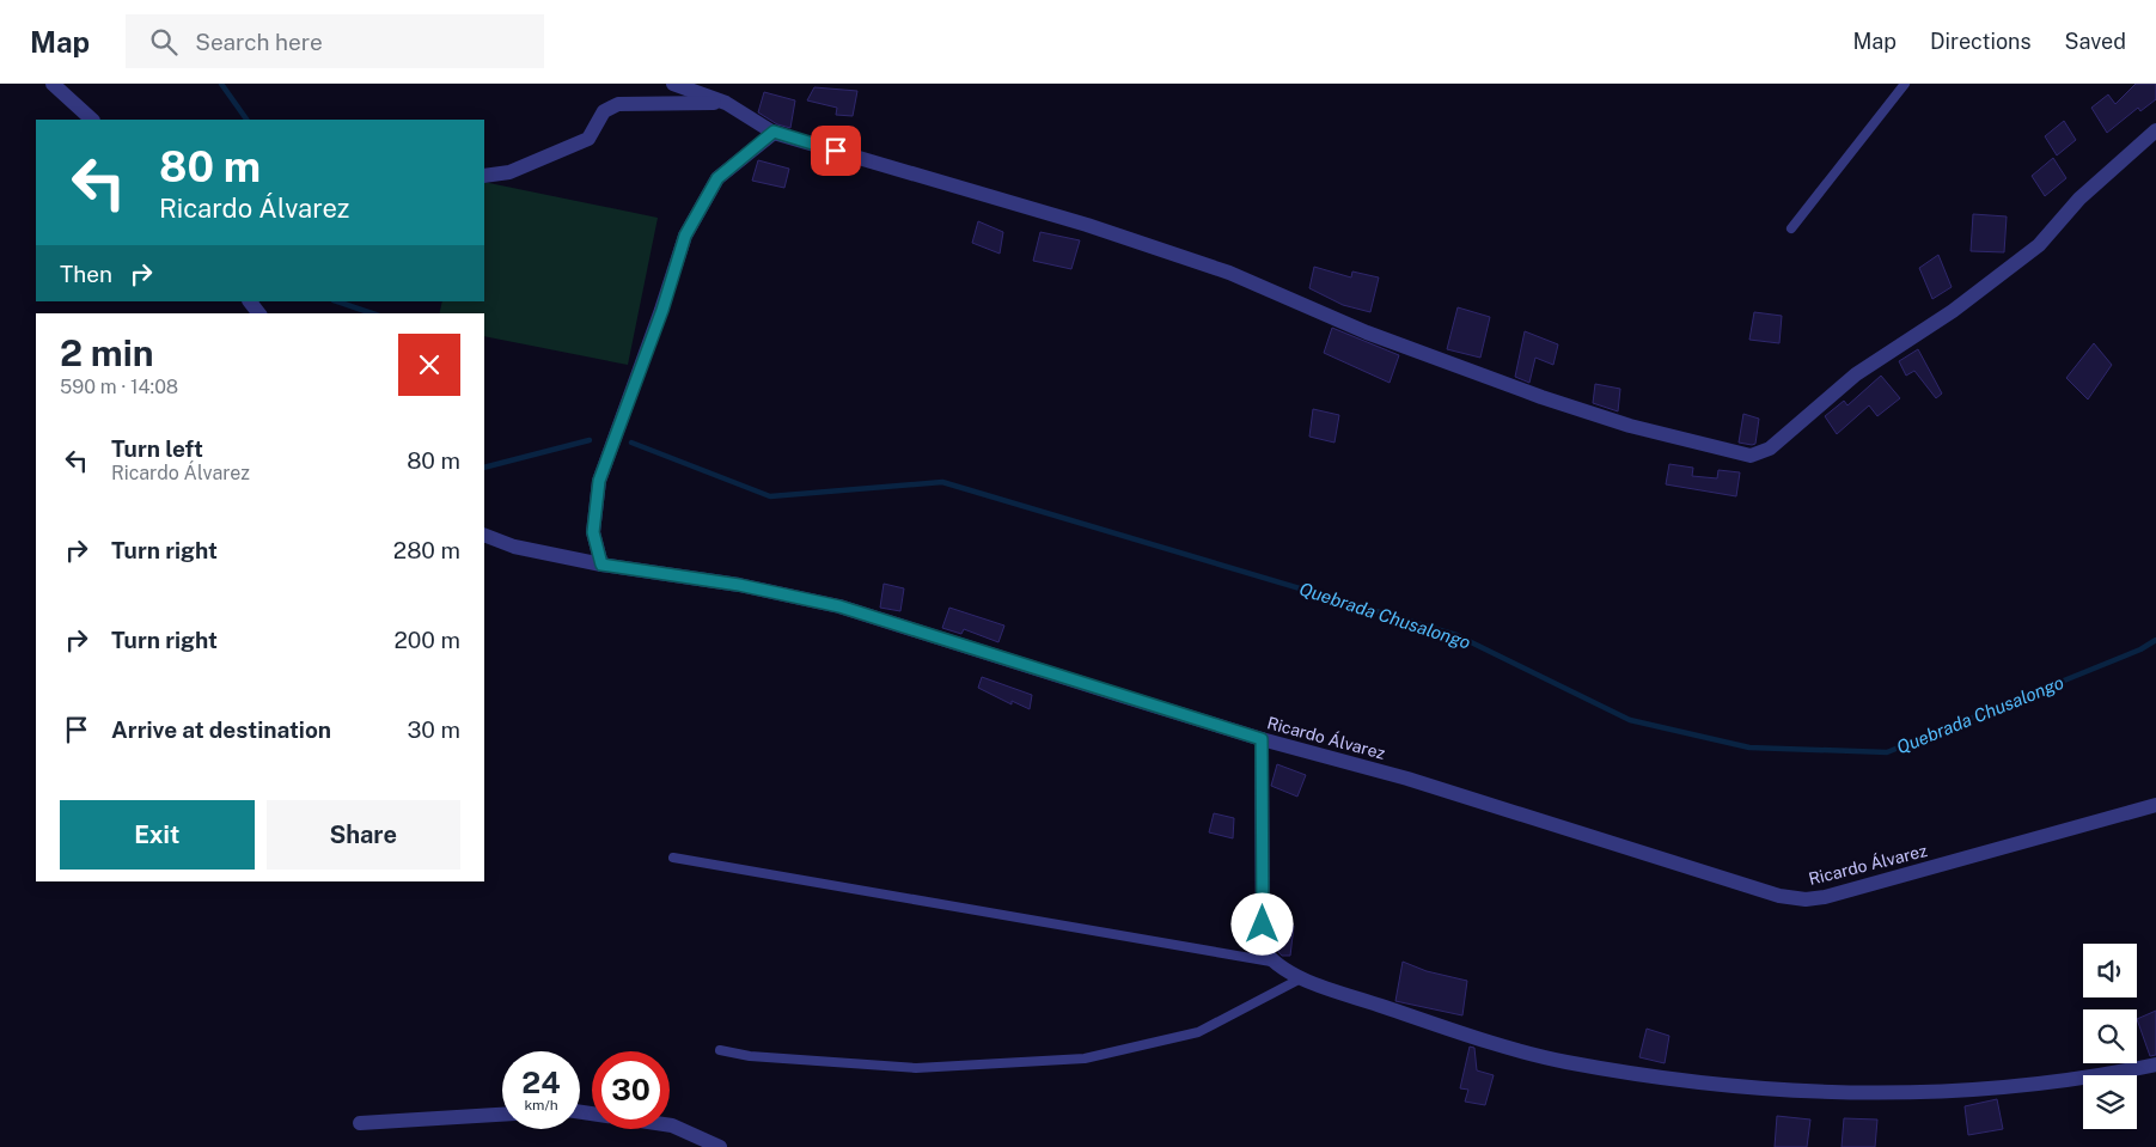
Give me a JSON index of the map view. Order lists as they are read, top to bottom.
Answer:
{
  "streets": {
    "street": ["Ricardo Álvarez"]
  },
  "water": ["Quebrada Chusalongo"],
  "page": {
    "header": "Map",
    "search": "Search here",
    "nav": ["Map", "Directions", "Saved"],
    "turn": ["80 m", "Ricardo Álvarez"],
    "then": "Then",
    "heading": ["2 min", "590 m · 14:08"],
    "list": [
      {
        "name": "Turn left",
        "note": "Ricardo Álvarez",
        "value": "80 m"
      },
      {
        "name": "Turn right",
        "value": "280 m"
      },
      {
        "name": "Turn right",
        "value": "200 m"
      },
      {
        "name": "Arrive at destination",
        "value": "30 m"
      }
    ],
    "buttons": ["Exit", "Share"],
    "speed": "24 km/h",
    "limit": "30"
  }
}
